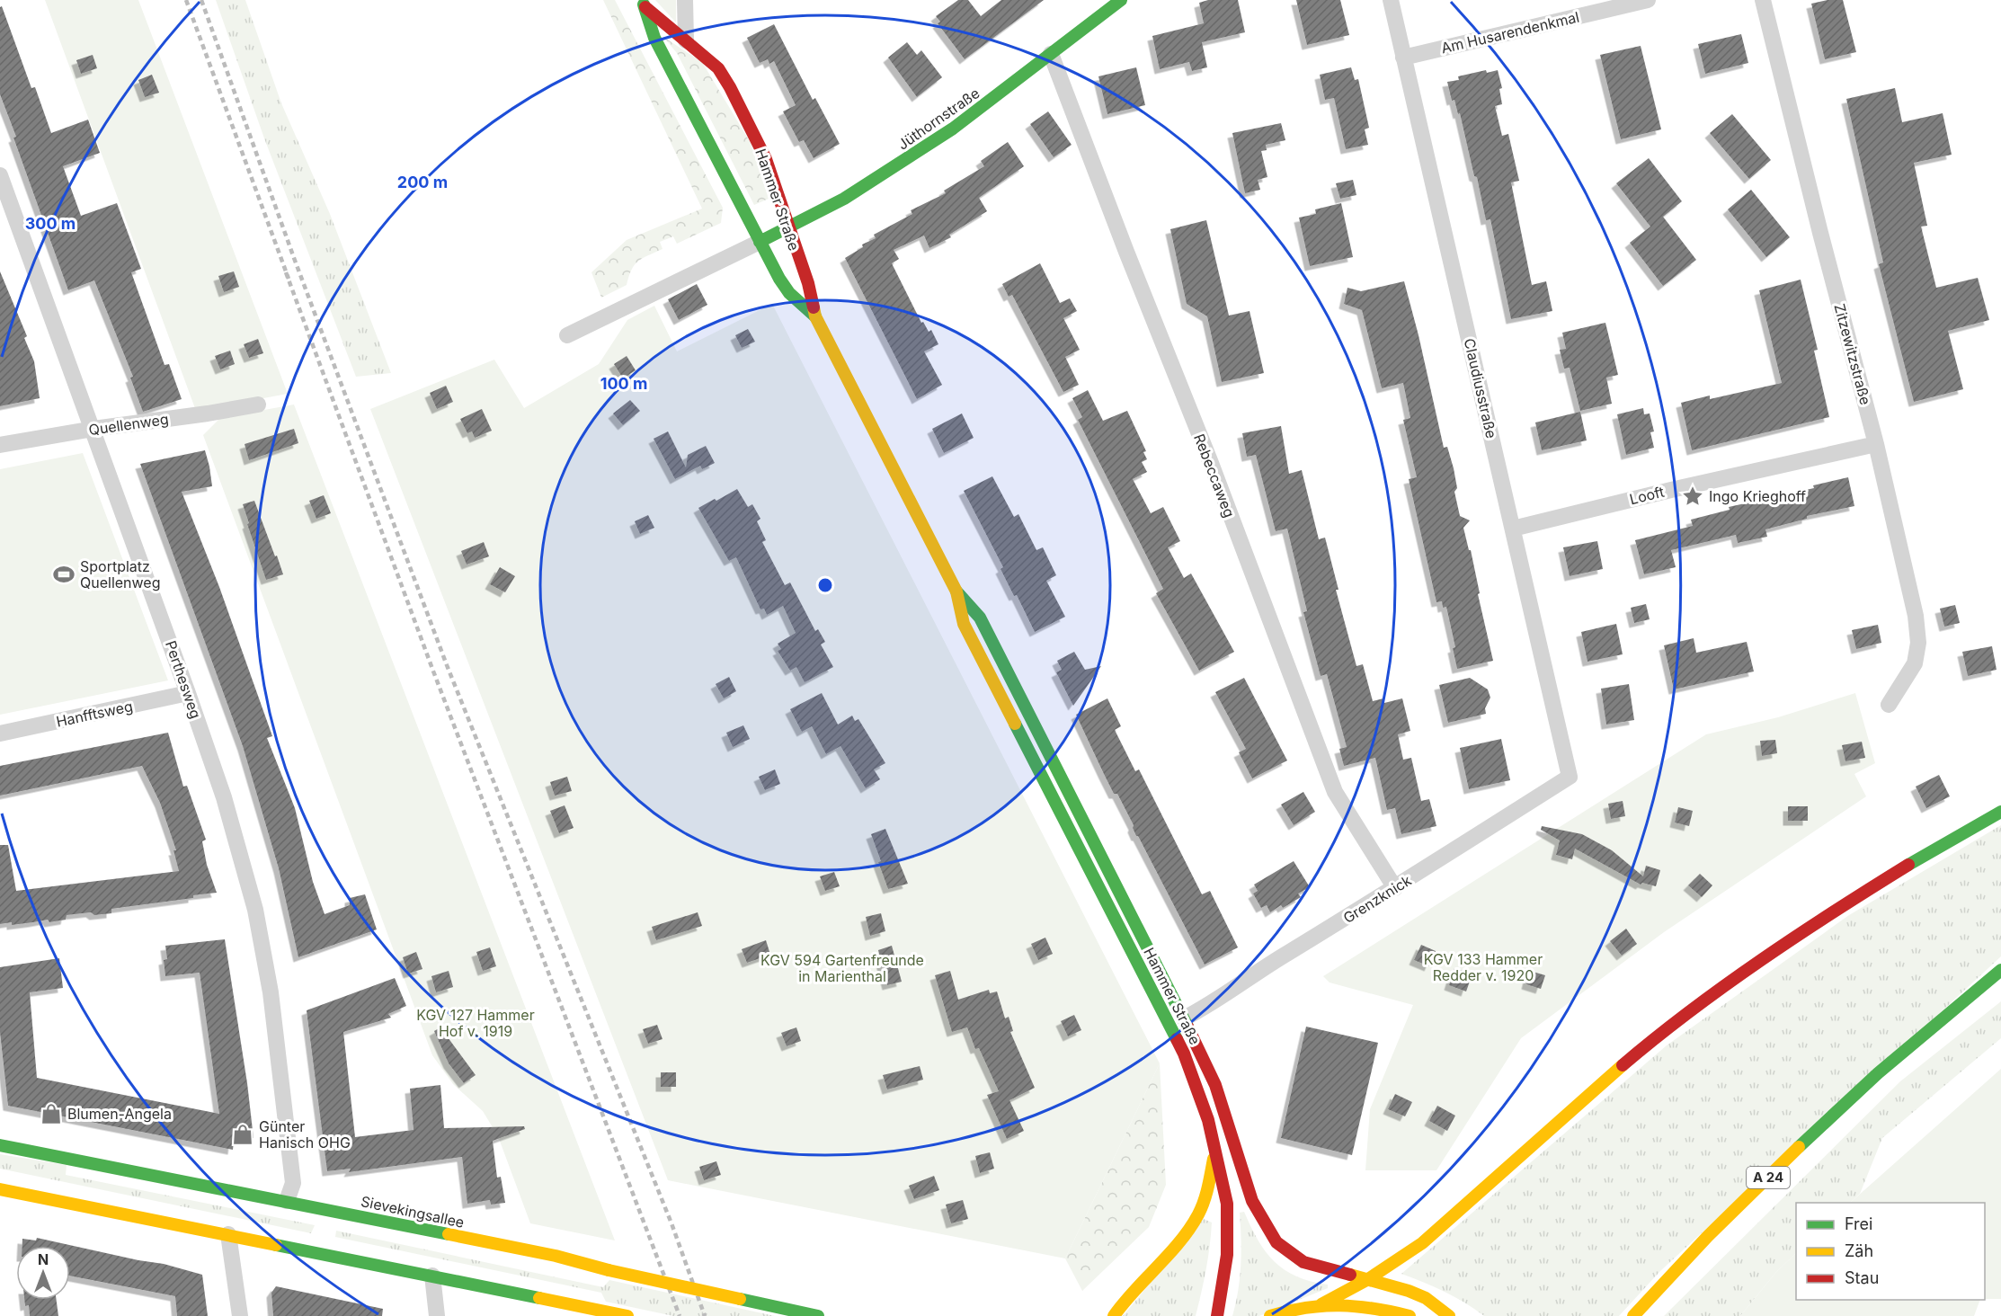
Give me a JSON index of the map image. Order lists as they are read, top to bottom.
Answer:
{
  "streets": {
    "main road": [
      "Jüthornstraße",
      "Hammer Straße",
      "A 24",
      "Sievekingsallee"
    ],
    "street": [
      "Am Husarendenkmal",
      "Zitzewitzstraße",
      "Claudiusstraße",
      "Quellenweg",
      "Rebeccaweg",
      "Looft",
      "Perthesweg",
      "Hanfftsweg",
      "Grenzknick"
    ]
  },
  "crossings": [
    ["Am Husarendenkmal", "Claudiusstraße"],
    ["Jüthornstraße", "Hammer Straße"],
    ["Jüthornstraße", "Rebeccaweg"],
    ["Hammer Straße", "Grenzknick"],
    ["Zitzewitzstraße", "Looft"],
    ["Claudiusstraße", "Looft"],
    ["Claudiusstraße", "Grenzknick"],
    ["Quellenweg", "Perthesweg"],
    ["Rebeccaweg", "Grenzknick"],
    ["Perthesweg", "Hanfftsweg"],
    ["Perthesweg", "Sievekingsallee"]
  ],
  "parks": ["KGV 133 Hammer Redder v. 1920", "KGV 594 Gartenfreunde in Marienthal", "KGV 127 Hammer Hof v. 1919"],
  "places": {
    "place": ["Ingo Krieghoff"],
    "sports": ["Sportplatz Quellenweg"],
    "shop": ["Blumen-Angela", "Günter Hanisch OHG"]
  },
  "legend": ["Frei", "Zäh", "Stau"],
  "north": "top",
  "rings": ["200 m", "300 m", "100 m"]
}
